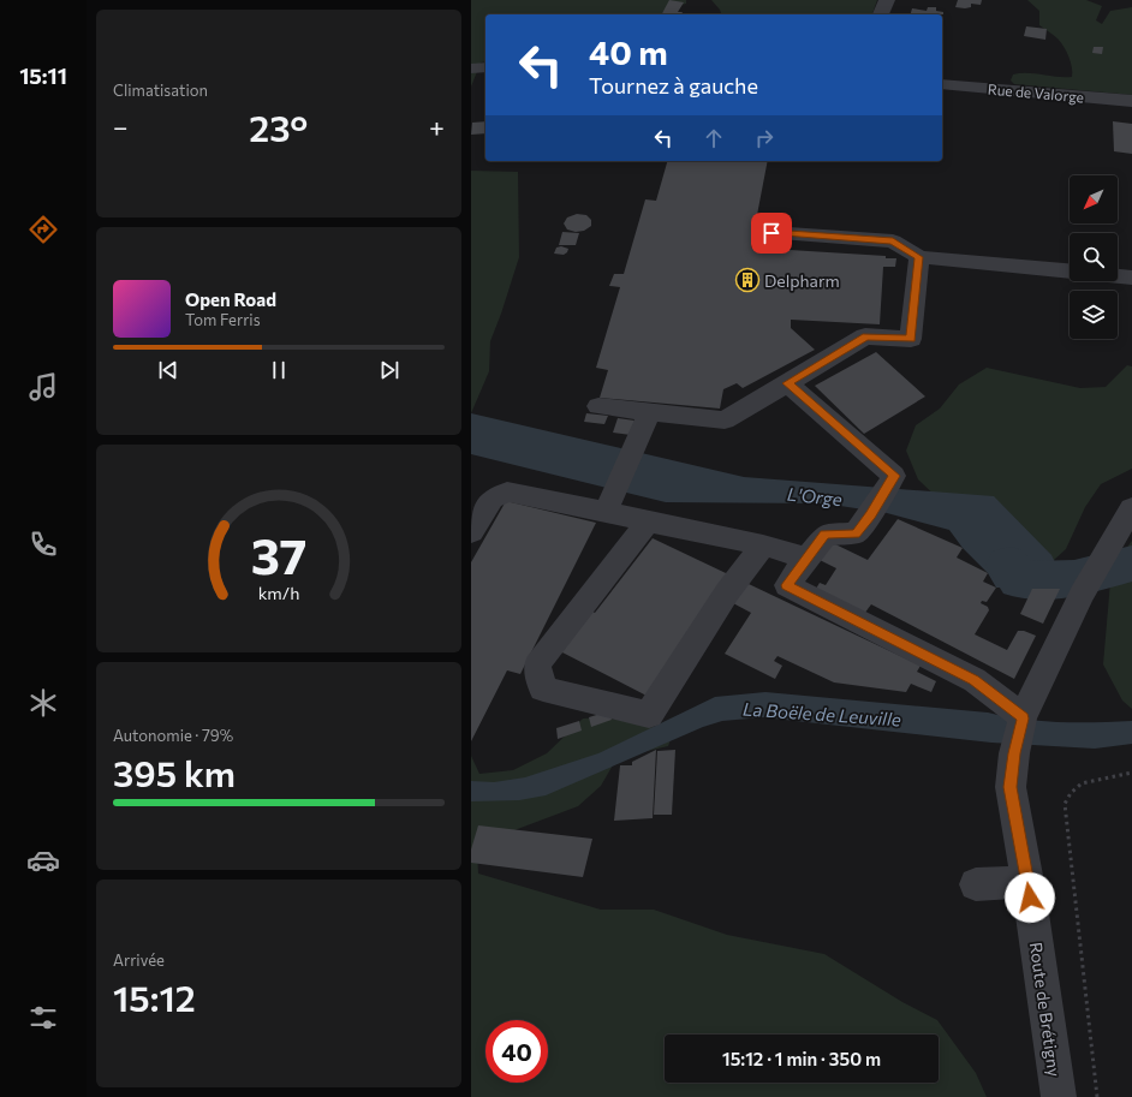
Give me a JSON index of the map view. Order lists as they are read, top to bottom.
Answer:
{
  "streets": {
    "street": ["Rue de Valorge", "Route de Brétigny"]
  },
  "water": ["L'Orge", "La Boële de Leuville"],
  "places": {
    "building": ["Delpharm"]
  },
  "north": "bottom left",
  "page": {
    "tabs": "15:11",
    "tile": [
      "Climatisation",
      ["Autonomie · 79%", "395 km"],
      ["Arrivée", "15:12"]
    ],
    "turn": ["40 m", "Tournez à gauche"],
    "heat": ["−", "23°", "+"],
    "song": ["Open Road", "Tom Ferris"],
    "limit": "40",
    "trip": "15:12 · 1 min · 350 m",
    "gauge": ["37", "km/h"]
  }
}
